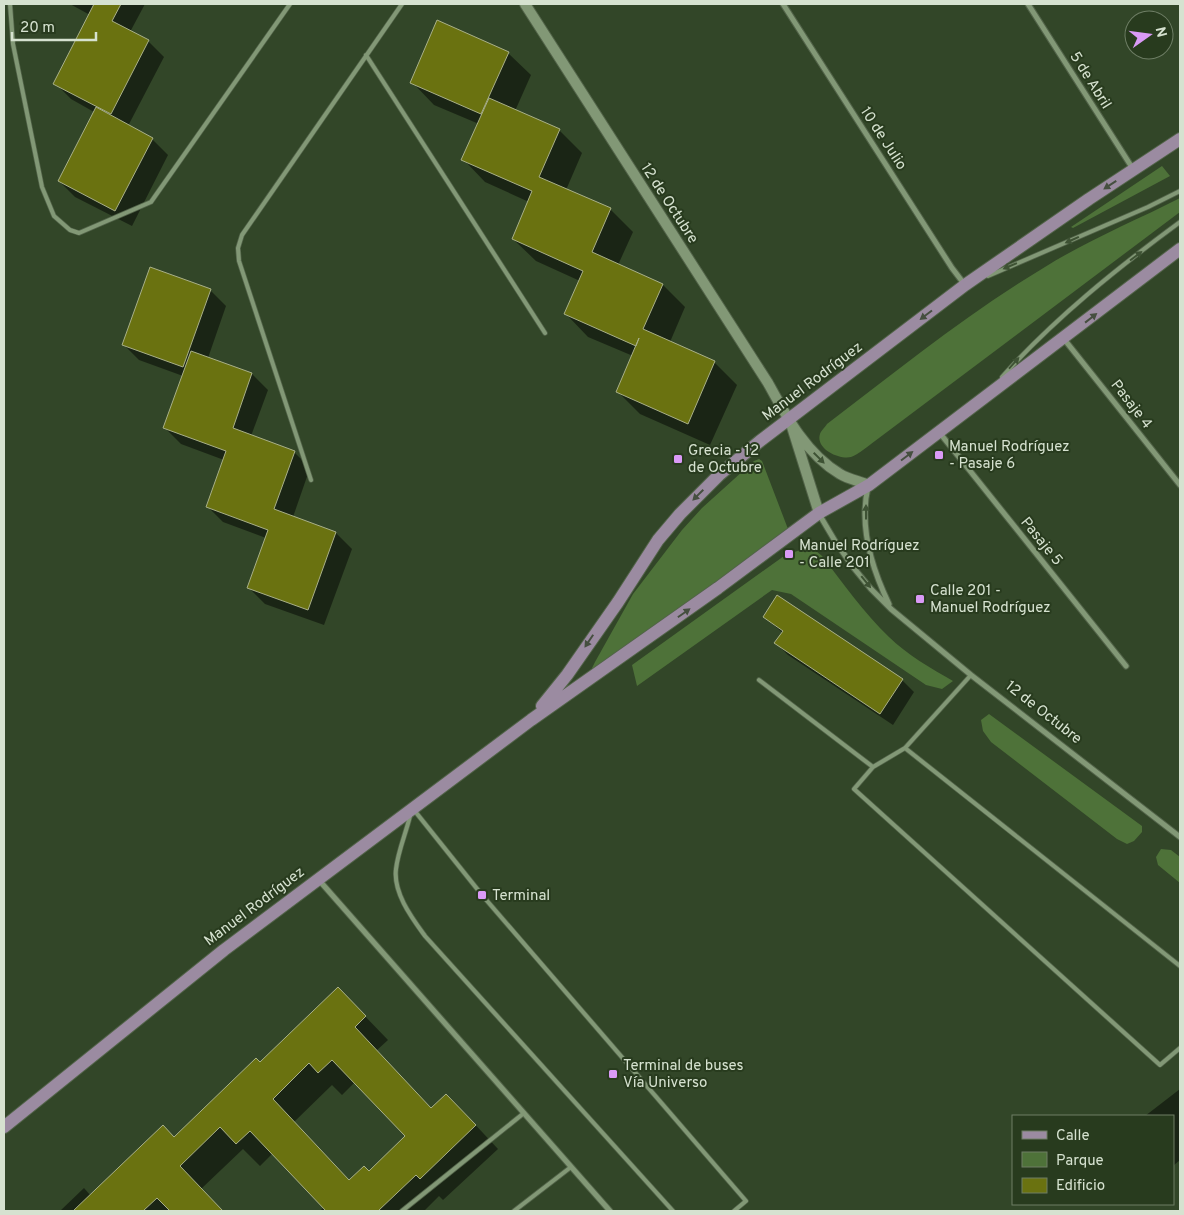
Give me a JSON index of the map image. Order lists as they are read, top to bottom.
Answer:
{
  "streets": {
    "main road": ["Manuel Rodríguez"],
    "street": [
      "5 de Abril",
      "10 de Julio",
      "12 de Octubre",
      "Pasaje 4",
      "Pasaje 5"
    ]
  },
  "crossings": [
    ["5 de Abril", "Manuel Rodríguez"],
    ["10 de Julio", "Manuel Rodríguez"],
    ["12 de Octubre", "Manuel Rodríguez"],
    ["Manuel Rodríguez", "Pasaje 4"],
    ["Manuel Rodríguez", "Pasaje 5"]
  ],
  "places": {
    "transit": [
      "Manuel Rodríguez - Pasaje 6",
      "Grecia - 12 de Octubre",
      "Manuel Rodríguez - Calle 201",
      "Calle 201 - Manuel Rodríguez",
      "Terminal",
      "Terminal de buses Vía Universo"
    ]
  },
  "legend": ["Calle", "Parque", "Edificio"],
  "scale_bar": "20 m",
  "north": "right"
}
